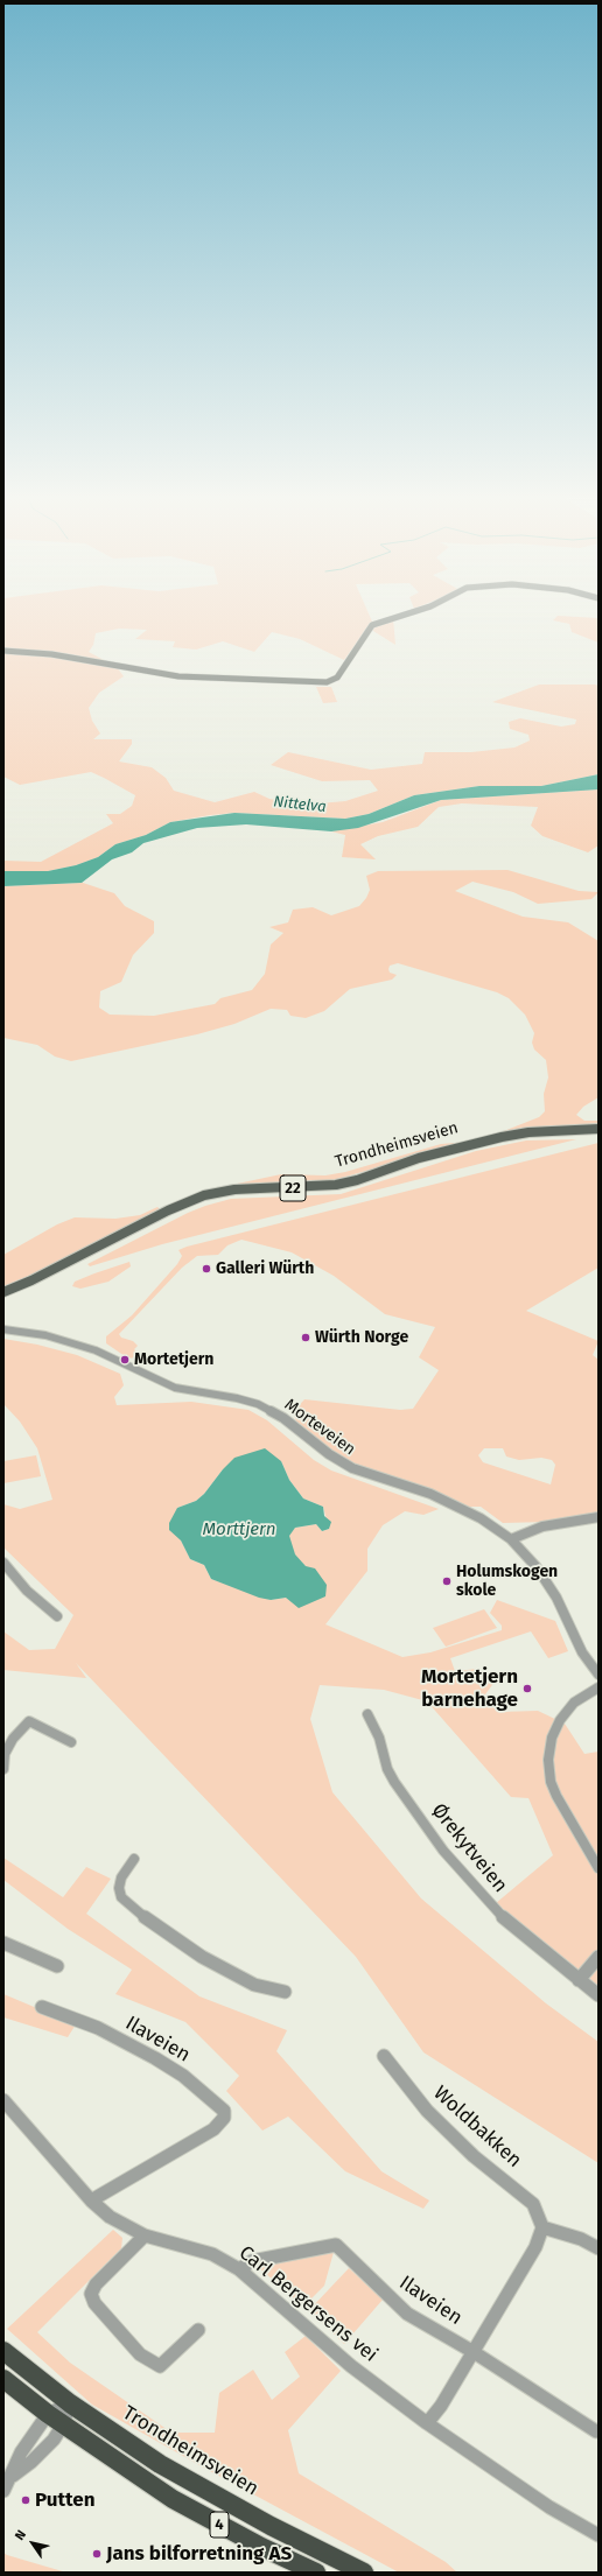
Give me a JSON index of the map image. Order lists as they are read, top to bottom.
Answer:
{
  "streets": {
    "highway": ["Trondheimsveien", "4"],
    "main road": ["22"],
    "street": [
      "Morteveien",
      "Ørekytveien",
      "Ilaveien",
      "Woldbakken",
      "Carl Bergersens vei"
    ]
  },
  "crossings": [
    ["Ilaveien", "Carl Bergersens vei"]
  ],
  "water": ["Nittelva", "Morttjern"],
  "places": [
    "Galleri Würth",
    "Würth Norge",
    "Mortetjern",
    "Holumskogen skole",
    "Mortetjern barnehage",
    "Putten",
    "Jans bilforretning AS"
  ],
  "north": "top left"
}
